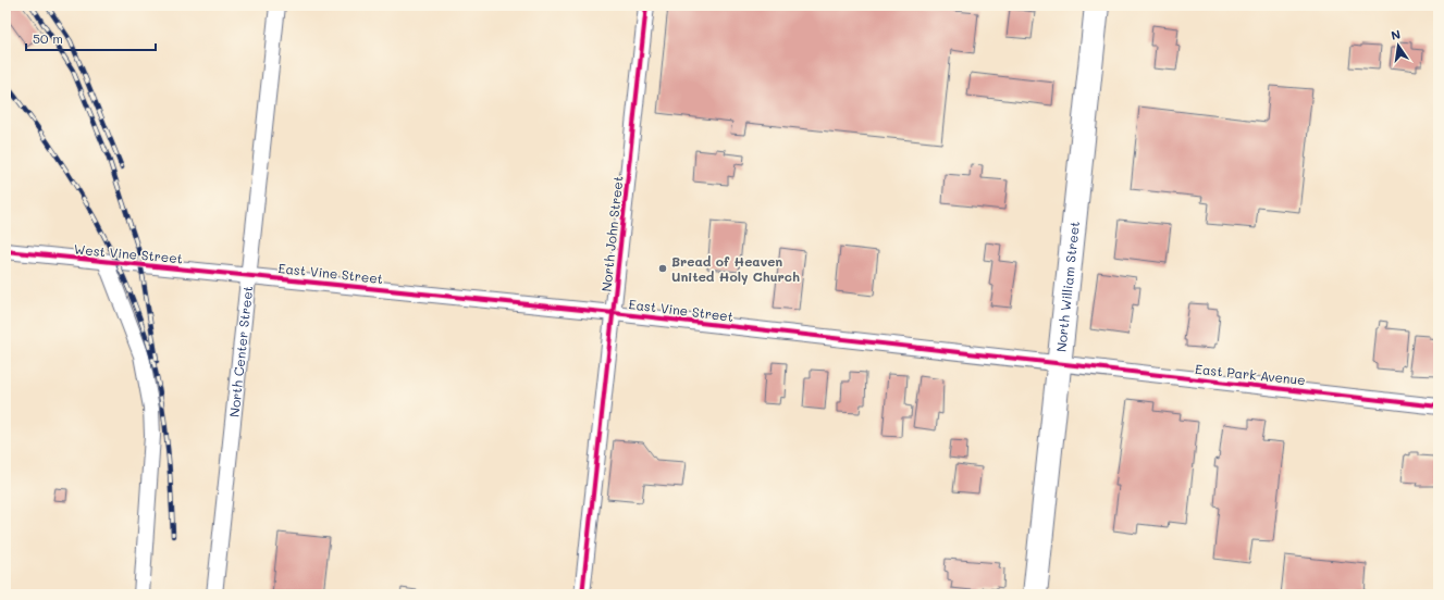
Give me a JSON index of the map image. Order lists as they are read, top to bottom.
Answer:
{
  "streets": {
    "main road": ["North William Street"],
    "street": [
      "North John Street",
      "West Vine Street",
      "East Vine Street",
      "North Center Street",
      "East Park Avenue"
    ]
  },
  "crossings": [
    ["North John Street", "East Vine Street"],
    ["West Vine Street", "East Vine Street"],
    ["West Vine Street", "North Center Street"],
    ["East Vine Street", "North William Street"],
    ["East Vine Street", "North Center Street"],
    ["East Vine Street", "East Park Avenue"],
    ["North William Street", "East Park Avenue"]
  ],
  "places": ["Bread of Heaven United Holy Church"],
  "scale_bar": "50 m",
  "north": "top"
}
